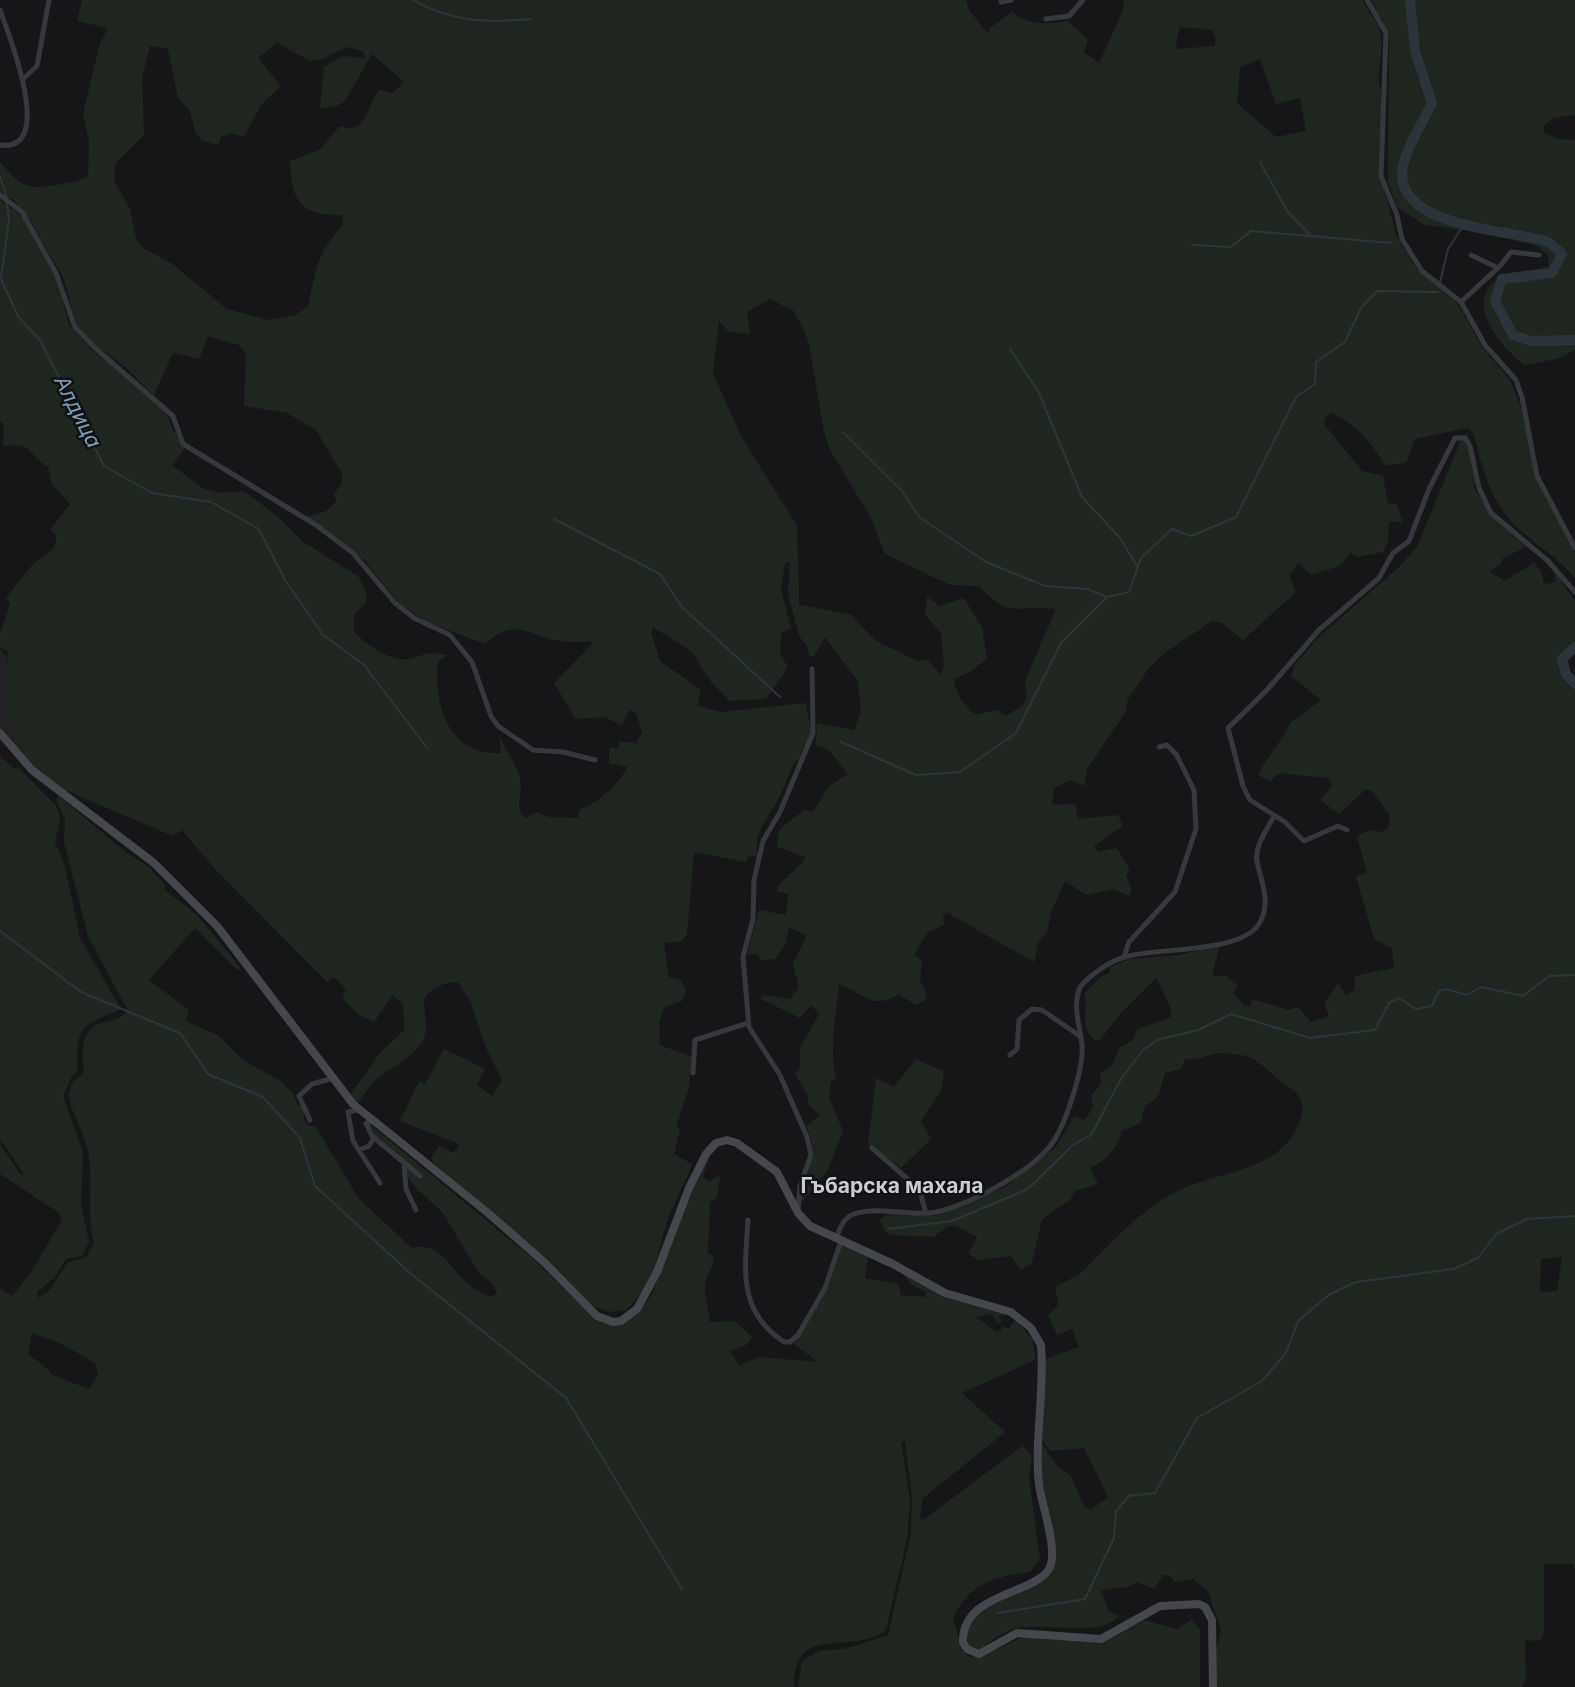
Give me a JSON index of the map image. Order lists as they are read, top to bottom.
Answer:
{
  "districts": ["Гъбарска махала"],
  "water": ["Алдица"]
}
